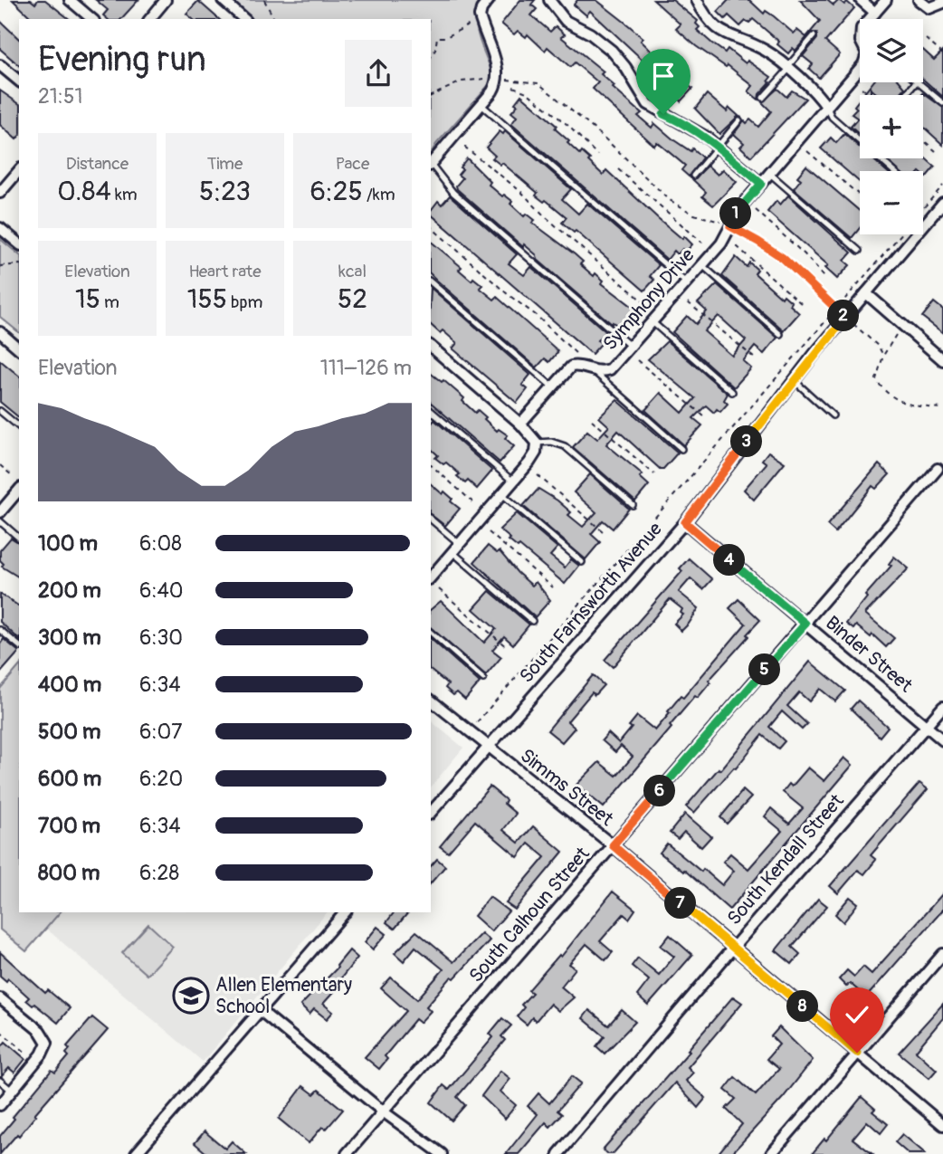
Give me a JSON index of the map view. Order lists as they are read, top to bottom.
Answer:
{
  "streets": {
    "street": [
      "Symphony Drive",
      "South Farnsworth Avenue",
      "Binder Street",
      "Simms Street",
      "South Kendall Street",
      "South Calhoun Street"
    ]
  },
  "crossings": [
    ["South Farnsworth Avenue", "Binder Street"],
    ["South Farnsworth Avenue", "Simms Street"],
    ["Binder Street", "South Kendall Street"],
    ["Binder Street", "South Calhoun Street"],
    ["Simms Street", "South Kendall Street"],
    ["Simms Street", "South Calhoun Street"]
  ],
  "places": {
    "school or university": ["Allen Elementary School"]
  },
  "page": {
    "map_buttons": ["+", "−"],
    "heading": ["Evening run", "21:51"],
    "stats": [
      ["Distance", "0.84 km"],
      ["Time", "5:23"],
      ["Pace", "6:25 /km"],
      ["Elevation", "15 m"],
      ["Heart rate", "155 bpm"],
      ["kcal", "52"]
    ],
    "pins": [
      "1",
      "2",
      "3",
      "4",
      "5",
      "6",
      "7",
      "8"
    ],
    "chart": ["Elevation", "111–126 m"],
    "list": [
      {
        "name": "100 m",
        "note": "6:08"
      },
      {
        "name": "200 m",
        "note": "6:40"
      },
      {
        "name": "300 m",
        "note": "6:30"
      },
      {
        "name": "400 m",
        "note": "6:34"
      },
      {
        "name": "500 m",
        "note": "6:07"
      },
      {
        "name": "600 m",
        "note": "6:20"
      },
      {
        "name": "700 m",
        "note": "6:34"
      },
      {
        "name": "800 m",
        "note": "6:28"
      }
    ]
  }
}
